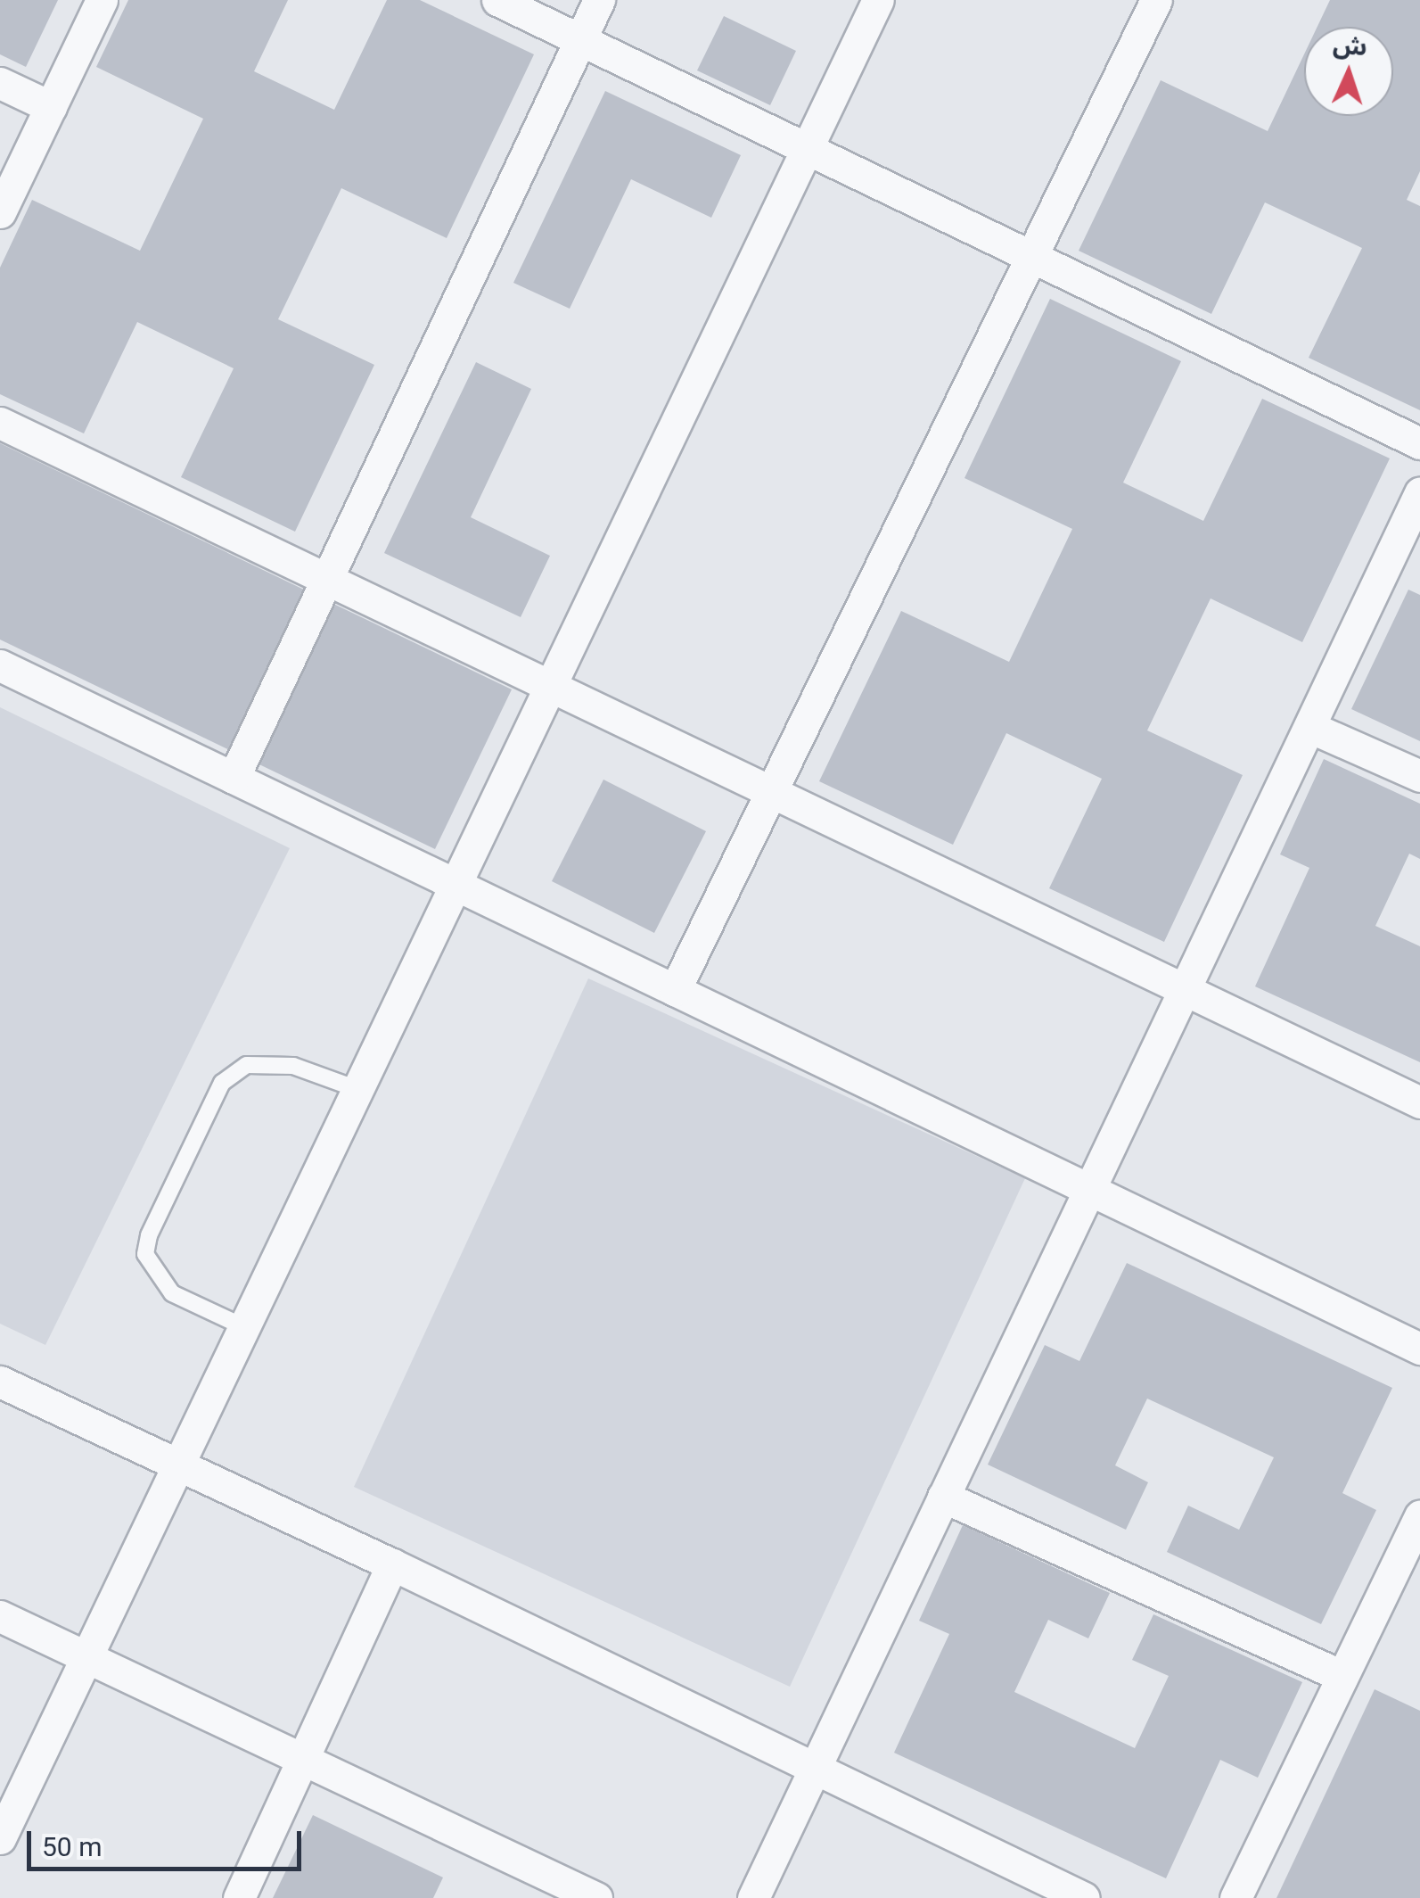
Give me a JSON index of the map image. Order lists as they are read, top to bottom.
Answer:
{
  "scale_bar": "50 m",
  "north": "top"
}
